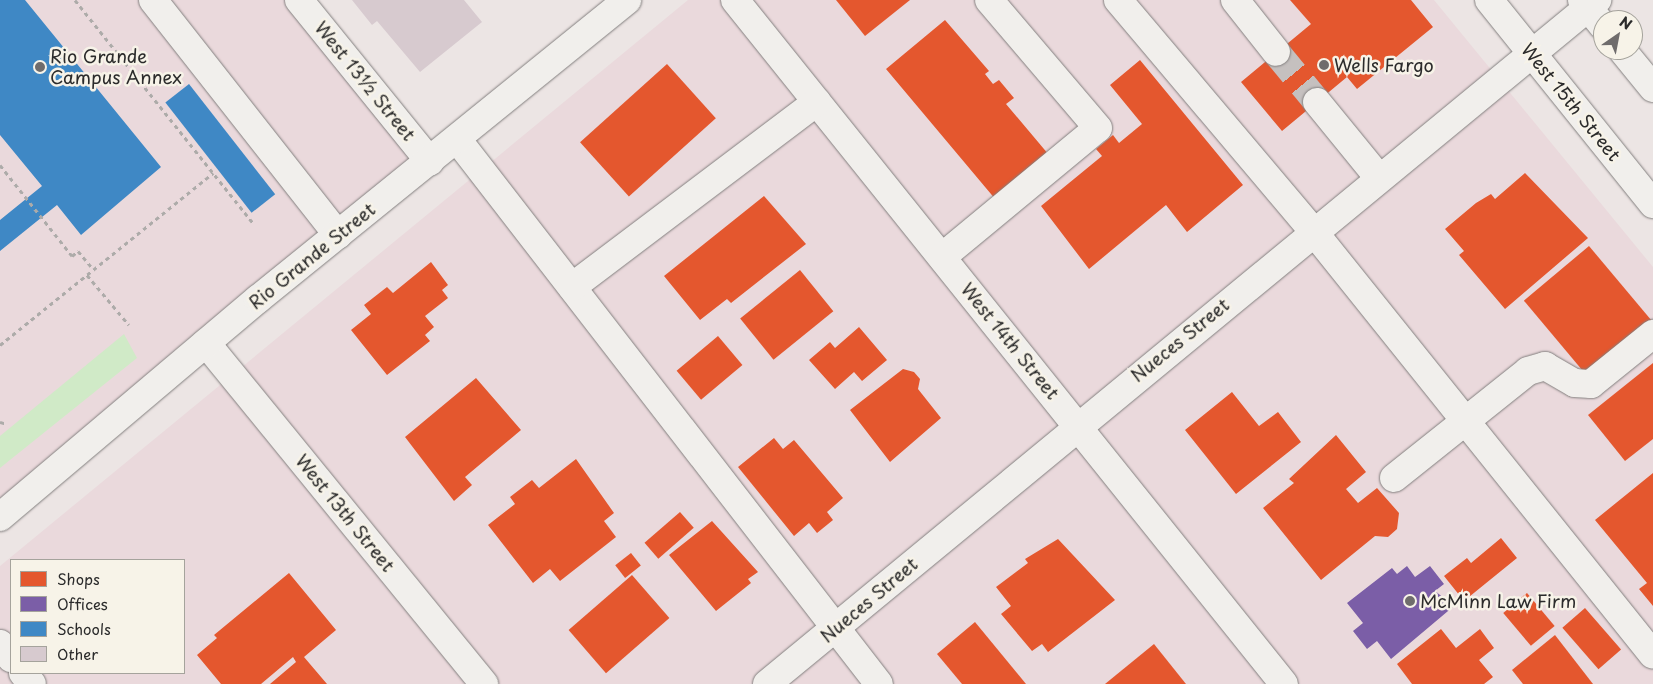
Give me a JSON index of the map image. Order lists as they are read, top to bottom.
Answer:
{
  "streets": {
    "street": [
      "West 13½ Street",
      "West 15th Street",
      "Rio Grande Street",
      "Nueces Street",
      "West 14th Street",
      "West 13th Street"
    ]
  },
  "crossings": [
    ["West 13½ Street", "Rio Grande Street"],
    ["West 15th Street", "Nueces Street"],
    ["Rio Grande Street", "West 13th Street"],
    ["Nueces Street", "West 14th Street"]
  ],
  "places": ["Wells Fargo", "Rio Grande Campus Annex", "McMinn Law Firm"],
  "legend": [
    "Shops",
    "Offices",
    "Schools",
    "Other"
  ],
  "north": "top right"
}
